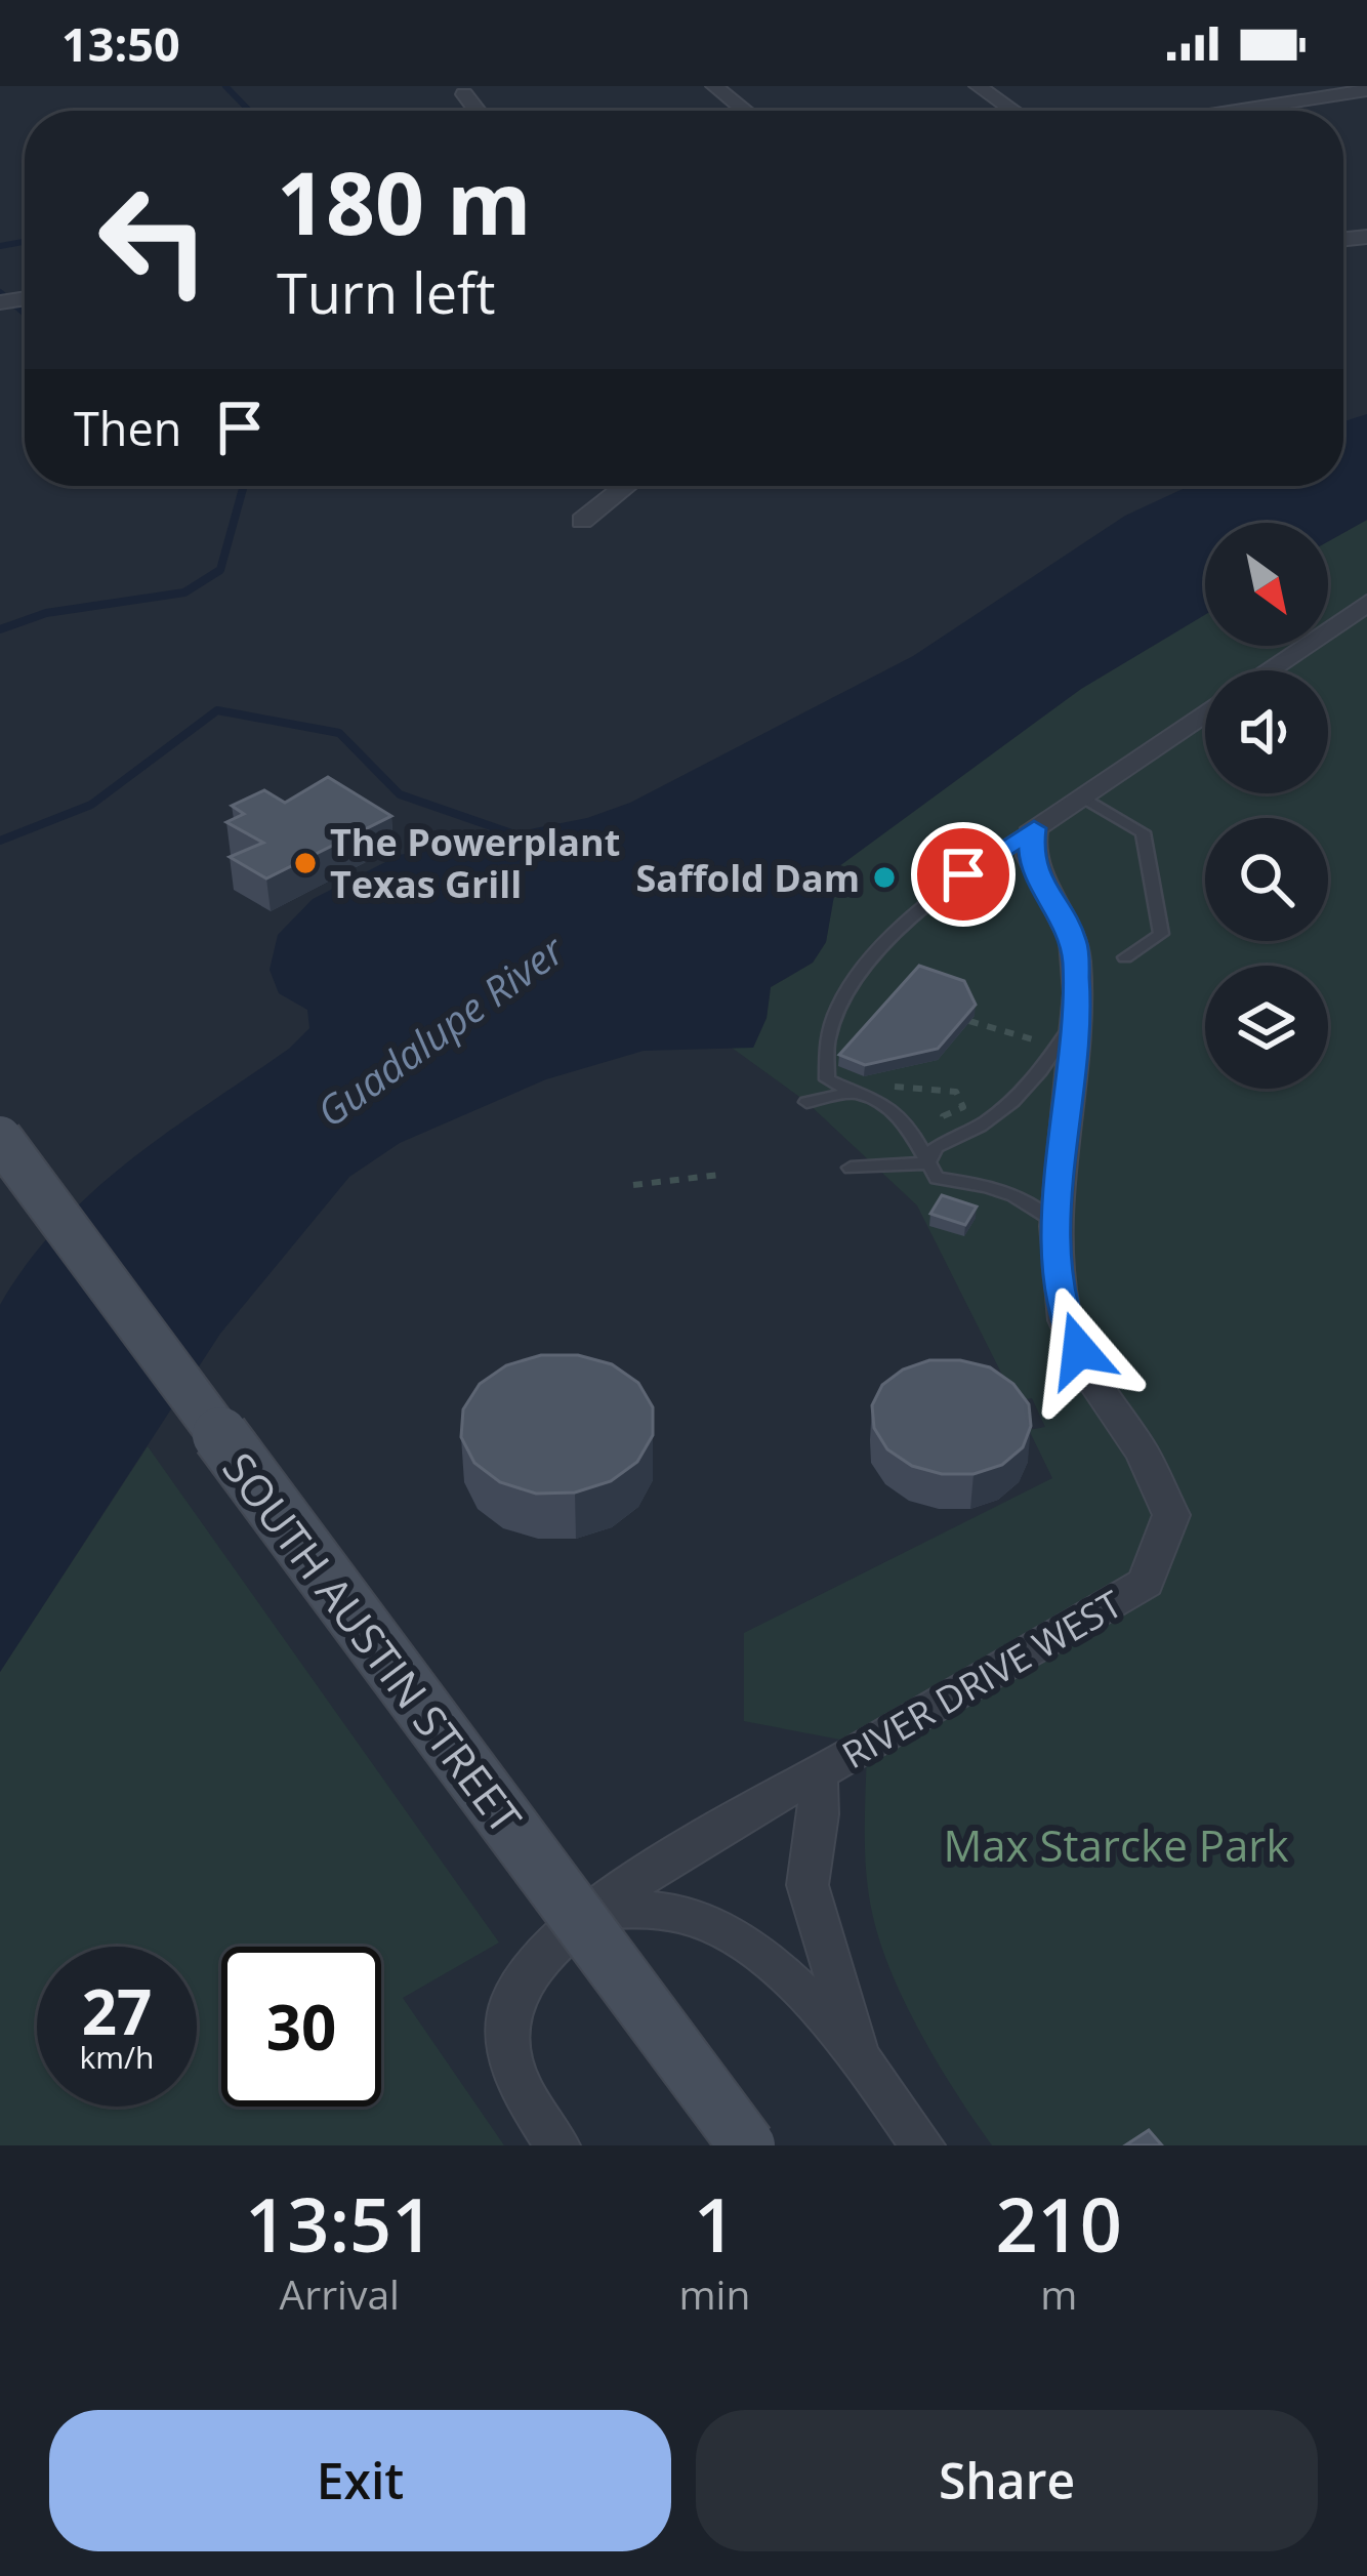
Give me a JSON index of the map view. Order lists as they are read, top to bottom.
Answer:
{
  "streets": {
    "main road": ["SOUTH AUSTIN STREET"],
    "street": ["RIVER DRIVE WEST"]
  },
  "water": ["Guadalupe River"],
  "parks": ["Max Starcke Park"],
  "places": ["The Powerplant Texas Grill", "Saffold Dam"],
  "north": "bottom right",
  "page": {
    "status": "13:50",
    "turn": ["180 m", "Turn left"],
    "then": "Then",
    "speed": "27 km/h",
    "limit": "30",
    "eta": [
      "13:51",
      "Arrival",
      "1",
      "min",
      "210",
      "m"
    ],
    "buttons": ["Exit", "Share"]
  }
}
